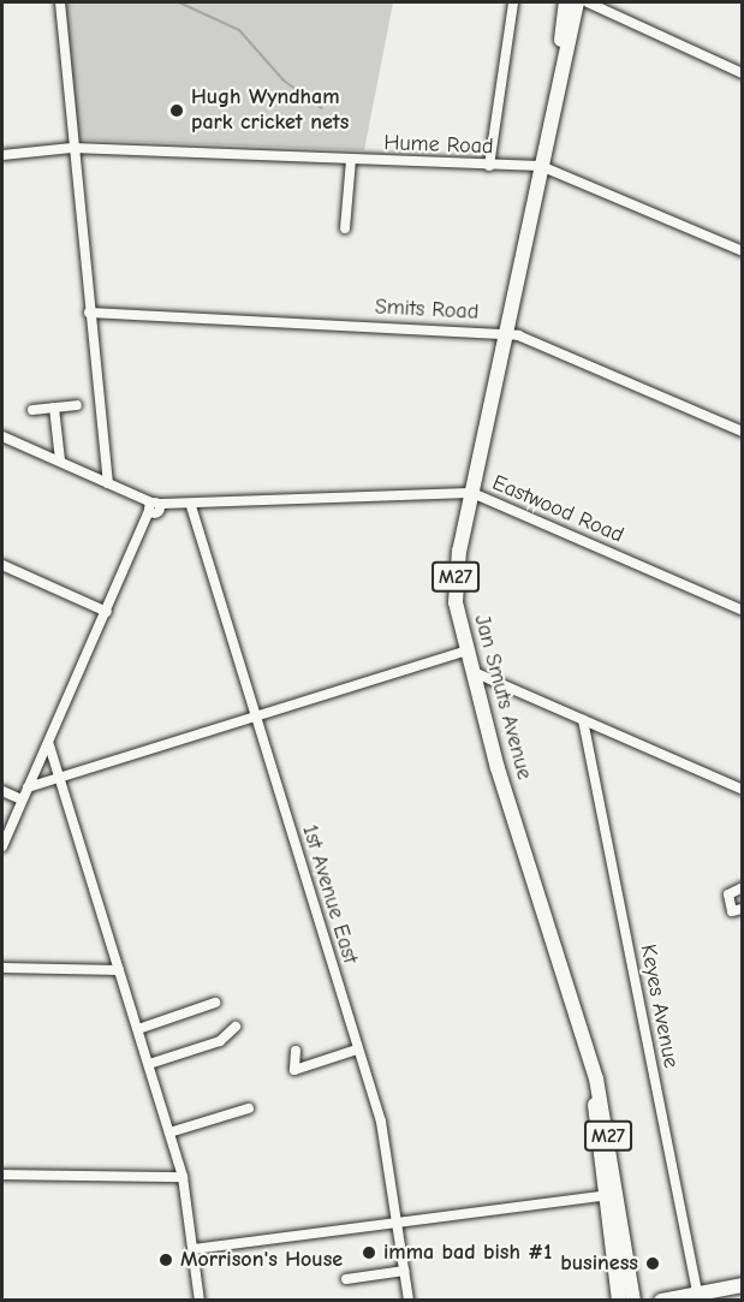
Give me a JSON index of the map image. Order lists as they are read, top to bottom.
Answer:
{
  "streets": {
    "main road": ["M27", "Jan Smuts Avenue"],
    "street": [
      "Hume Road",
      "Smits Road",
      "Eastwood Road",
      "1st Avenue East",
      "Keyes Avenue"
    ]
  },
  "crossings": [
    ["Hume Road", "Jan Smuts Avenue"],
    ["Smits Road", "Jan Smuts Avenue"],
    ["Eastwood Road", "Jan Smuts Avenue"],
    ["Eastwood Road", "1st Avenue East"]
  ],
  "places": [
    "Hugh Wyndham park cricket nets",
    "imma bad bish #1",
    "Morrison's House",
    "business"
  ]
}
